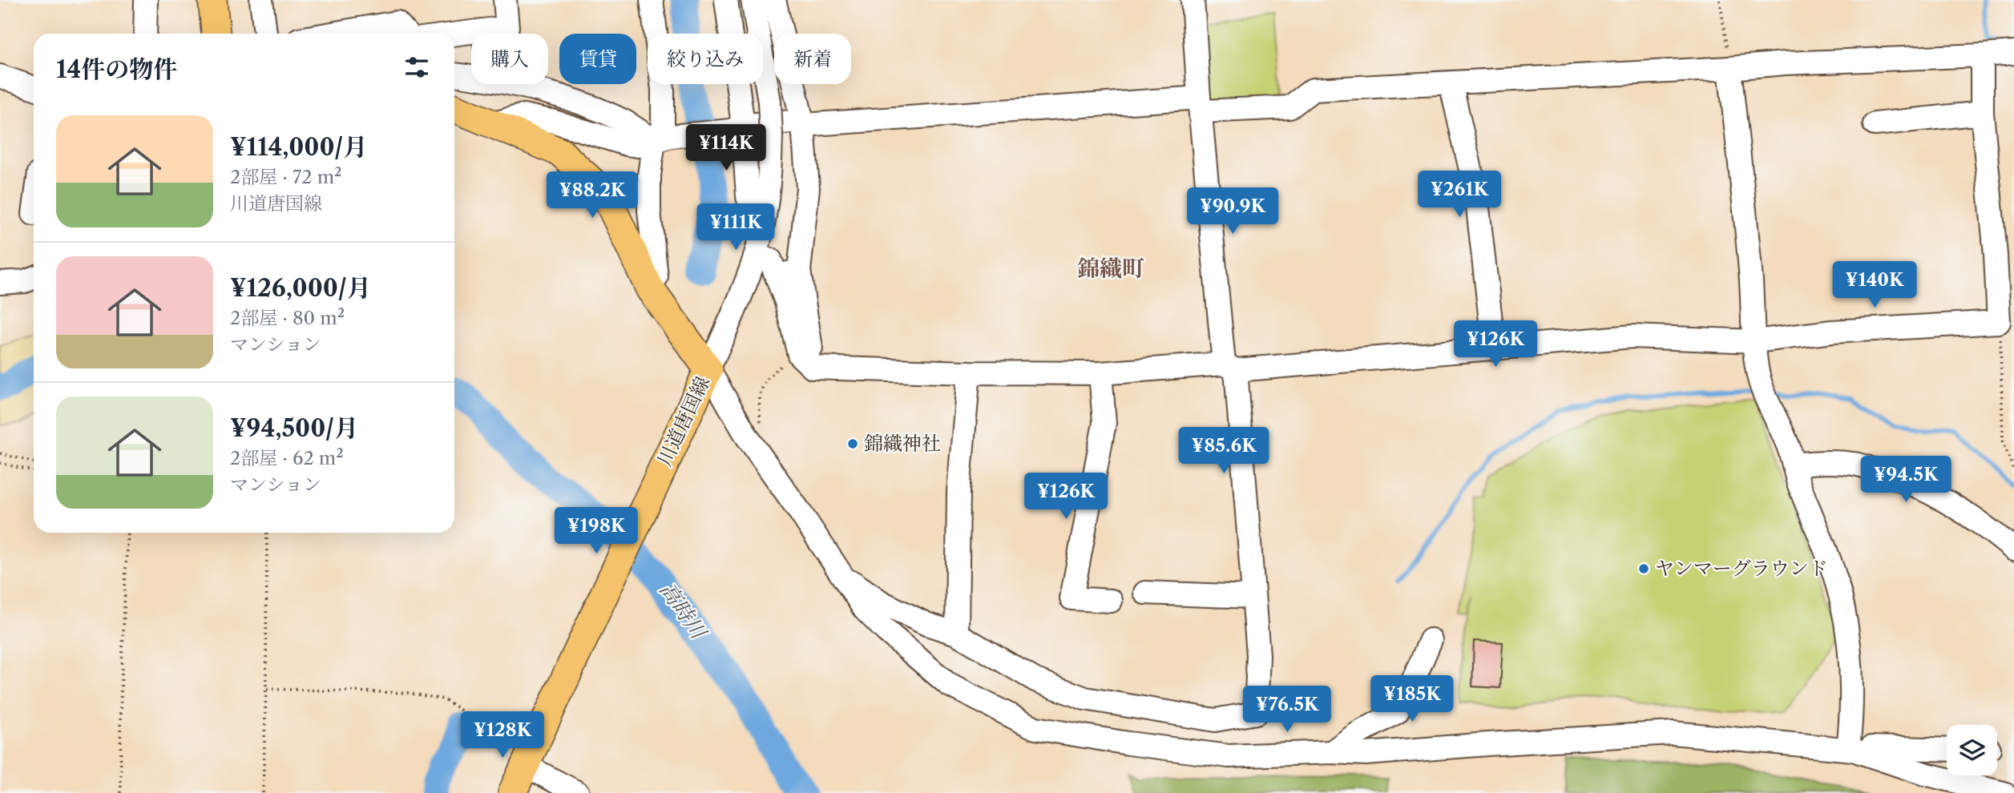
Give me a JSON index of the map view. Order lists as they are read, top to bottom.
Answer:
{
  "streets": {
    "main road": ["川道唐国線"]
  },
  "districts": ["錦織町"],
  "water": ["高時川"],
  "places": ["錦織神社", "ヤンマーグラウンド"],
  "page": {
    "chip": [
      "購入",
      "賃貸",
      "絞り込み",
      "新着"
    ],
    "heading": "14件の物件",
    "list": [
      {
        "name": "¥114,000/月",
        "note": "2部屋 · 72 m² · 川道唐国線"
      },
      {
        "name": "¥126,000/月",
        "note": "2部屋 · 80 m² · マンション"
      },
      {
        "name": "¥94,500/月",
        "note": "2部屋 · 62 m² · マンション"
      }
    ],
    "price": [
      "¥114K",
      "¥261K",
      "¥88.2K",
      "¥90.9K",
      "¥111K",
      "¥140K",
      "¥126K",
      "¥85.6K",
      "¥94.5K",
      "¥126K",
      "¥198K",
      "¥185K",
      "¥76.5K",
      "¥128K"
    ]
  }
}
